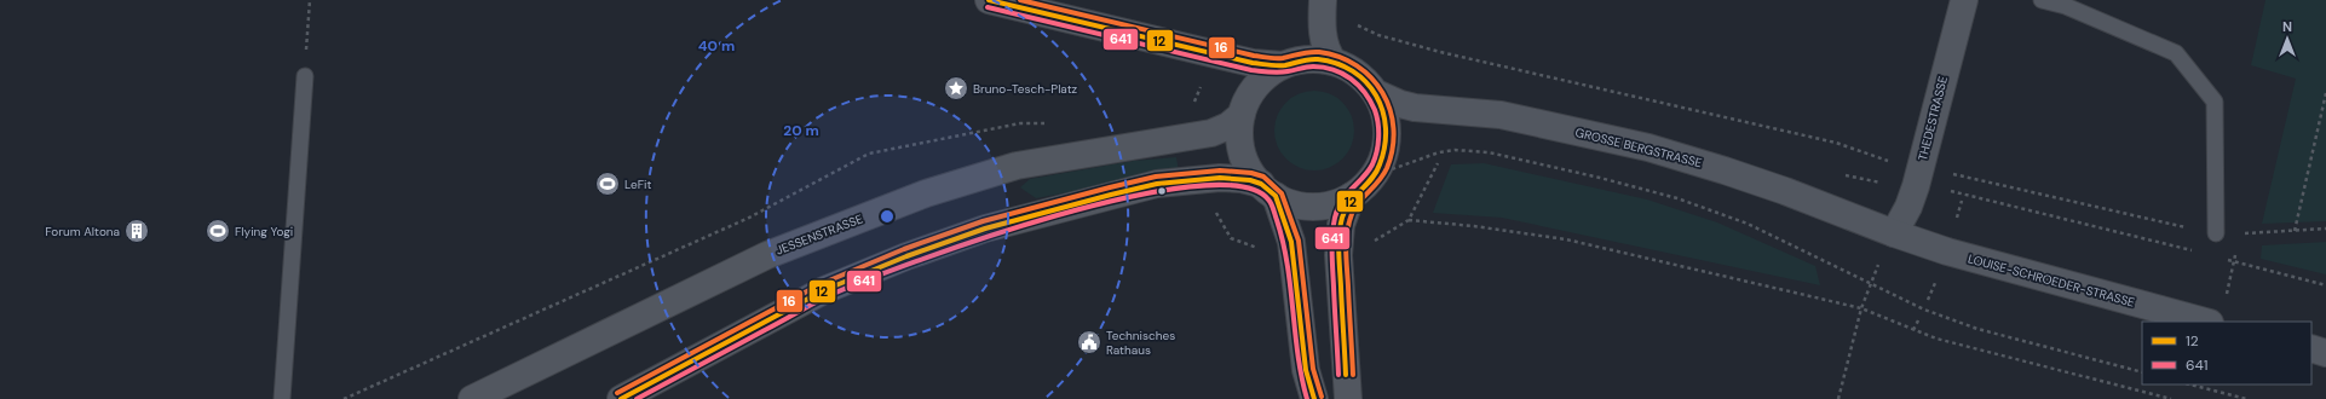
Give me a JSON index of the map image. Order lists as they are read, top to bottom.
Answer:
{
  "streets": {
    "street": [
      "THEDESTRASSE",
      "GROSSE BERGSTRASSE",
      "JESSENSTRASSE",
      "LOUISE-SCHROEDER-STRASSE"
    ]
  },
  "crossings": [
    ["THEDESTRASSE", "GROSSE BERGSTRASSE"],
    ["THEDESTRASSE", "LOUISE-SCHROEDER-STRASSE"],
    ["GROSSE BERGSTRASSE", "JESSENSTRASSE"],
    ["GROSSE BERGSTRASSE", "LOUISE-SCHROEDER-STRASSE"]
  ],
  "places": {
    "place": ["Bruno-Tesch-Platz"],
    "sports": ["LeFit", "Flying Yogi"],
    "building": ["Forum Altona"],
    "public building": ["Technisches Rathaus"]
  },
  "lines": ["transit line 12", "transit line 16", "transit line 641"],
  "legend": ["12", "641"],
  "north": "top",
  "rings": ["40 m", "20 m"]
}
